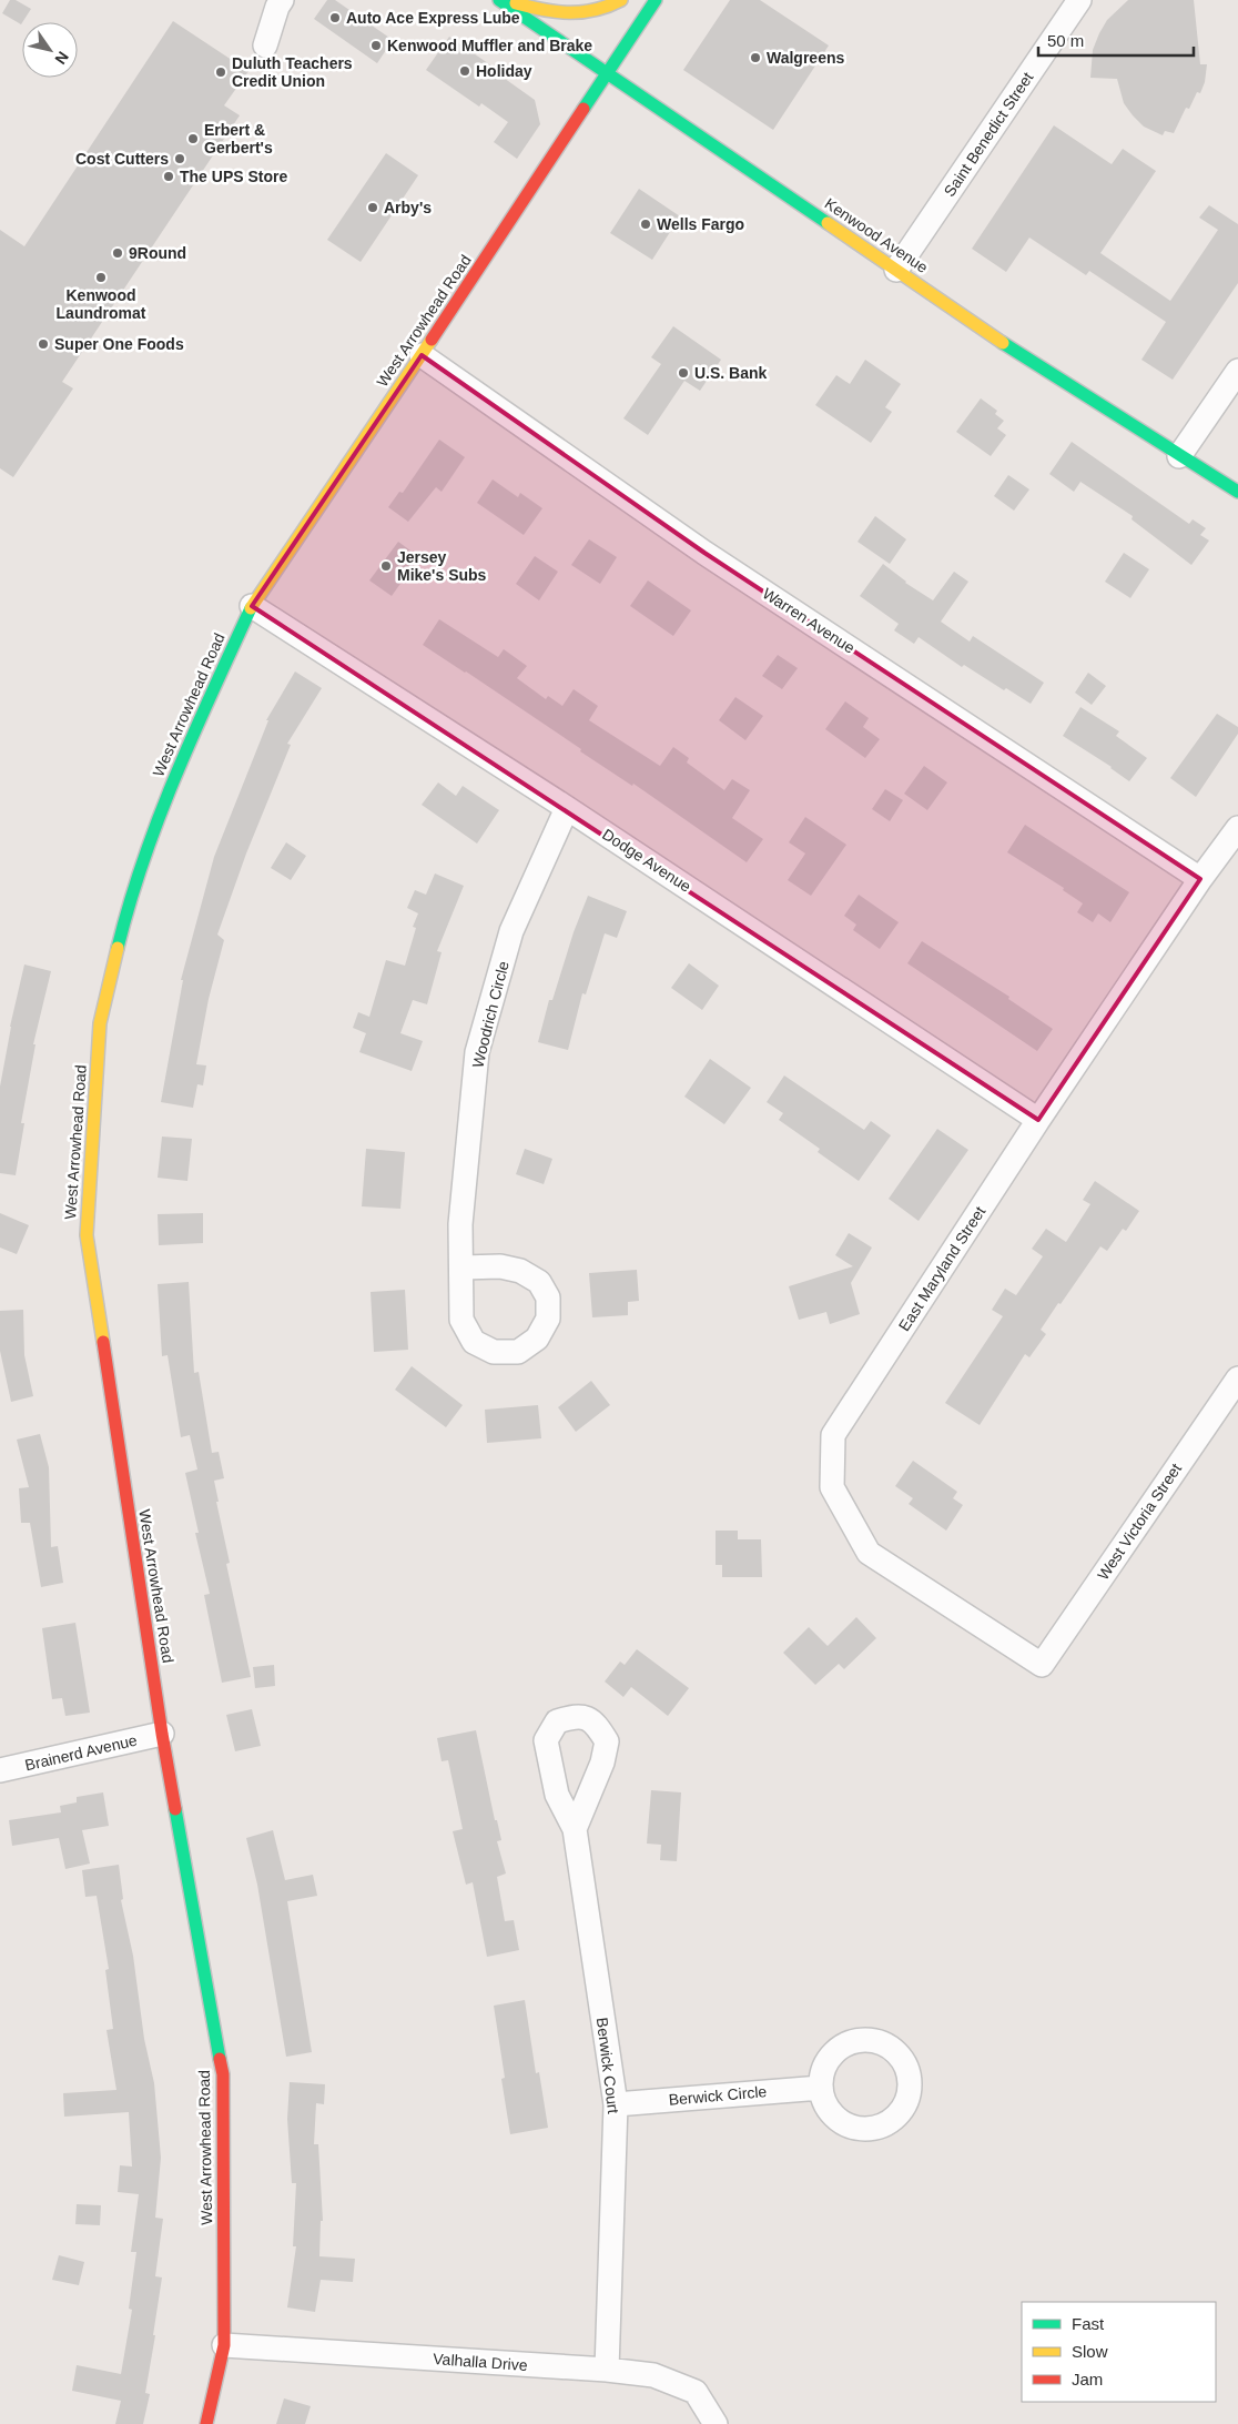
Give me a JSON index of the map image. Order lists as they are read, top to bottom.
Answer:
{
  "streets": {
    "street": [
      "Saint Benedict Street",
      "Kenwood Avenue",
      "West Arrowhead Road",
      "Warren Avenue",
      "Dodge Avenue",
      "Woodrich Circle",
      "East Maryland Street",
      "West Victoria Street",
      "Brainerd Avenue",
      "Berwick Court",
      "Berwick Circle",
      "Valhalla Drive"
    ]
  },
  "crossings": [
    ["Saint Benedict Street", "Kenwood Avenue"],
    ["Kenwood Avenue", "West Arrowhead Road"],
    ["West Arrowhead Road", "Warren Avenue"],
    ["West Arrowhead Road", "Dodge Avenue"],
    ["West Arrowhead Road", "Brainerd Avenue"],
    ["West Arrowhead Road", "Valhalla Drive"],
    ["Warren Avenue", "East Maryland Street"],
    ["Dodge Avenue", "Woodrich Circle"],
    ["Dodge Avenue", "East Maryland Street"],
    ["East Maryland Street", "West Victoria Street"],
    ["Berwick Court", "Berwick Circle"],
    ["Berwick Court", "Valhalla Drive"]
  ],
  "places": [
    "Auto Ace Express Lube",
    "Kenwood Muffler and Brake",
    "Walgreens",
    "Holiday",
    "Duluth Teachers Credit Union",
    "Erbert & Gerbert's",
    "Cost Cutters",
    "The UPS Store",
    "Arby's",
    "Wells Fargo",
    "9Round",
    "Kenwood Laundromat",
    "Super One Foods",
    "U.S. Bank",
    "Jersey Mike's Subs"
  ],
  "legend": ["Fast", "Slow", "Jam"],
  "scale_bar": "50 m",
  "north": "bottom right"
}
